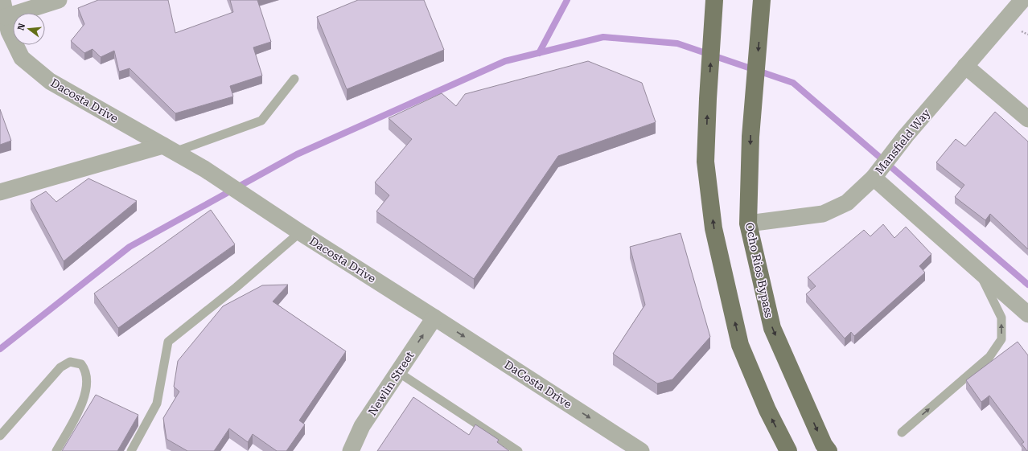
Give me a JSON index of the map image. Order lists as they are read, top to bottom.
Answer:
{
  "streets": {
    "main road": ["Ocho Rios Bypass"],
    "street": [
      "Dacosta Drive",
      "Mansfield Way",
      "Newlin Street",
      "DaCosta Drive"
    ]
  },
  "crossings": [
    ["Dacosta Drive", "Newlin Street"],
    ["Dacosta Drive", "DaCosta Drive"],
    ["Mansfield Way", "Ocho Rios Bypass"],
    ["Newlin Street", "DaCosta Drive"]
  ],
  "one_way": ["Newlin Street", "DaCosta Drive"],
  "north": "left"
}
